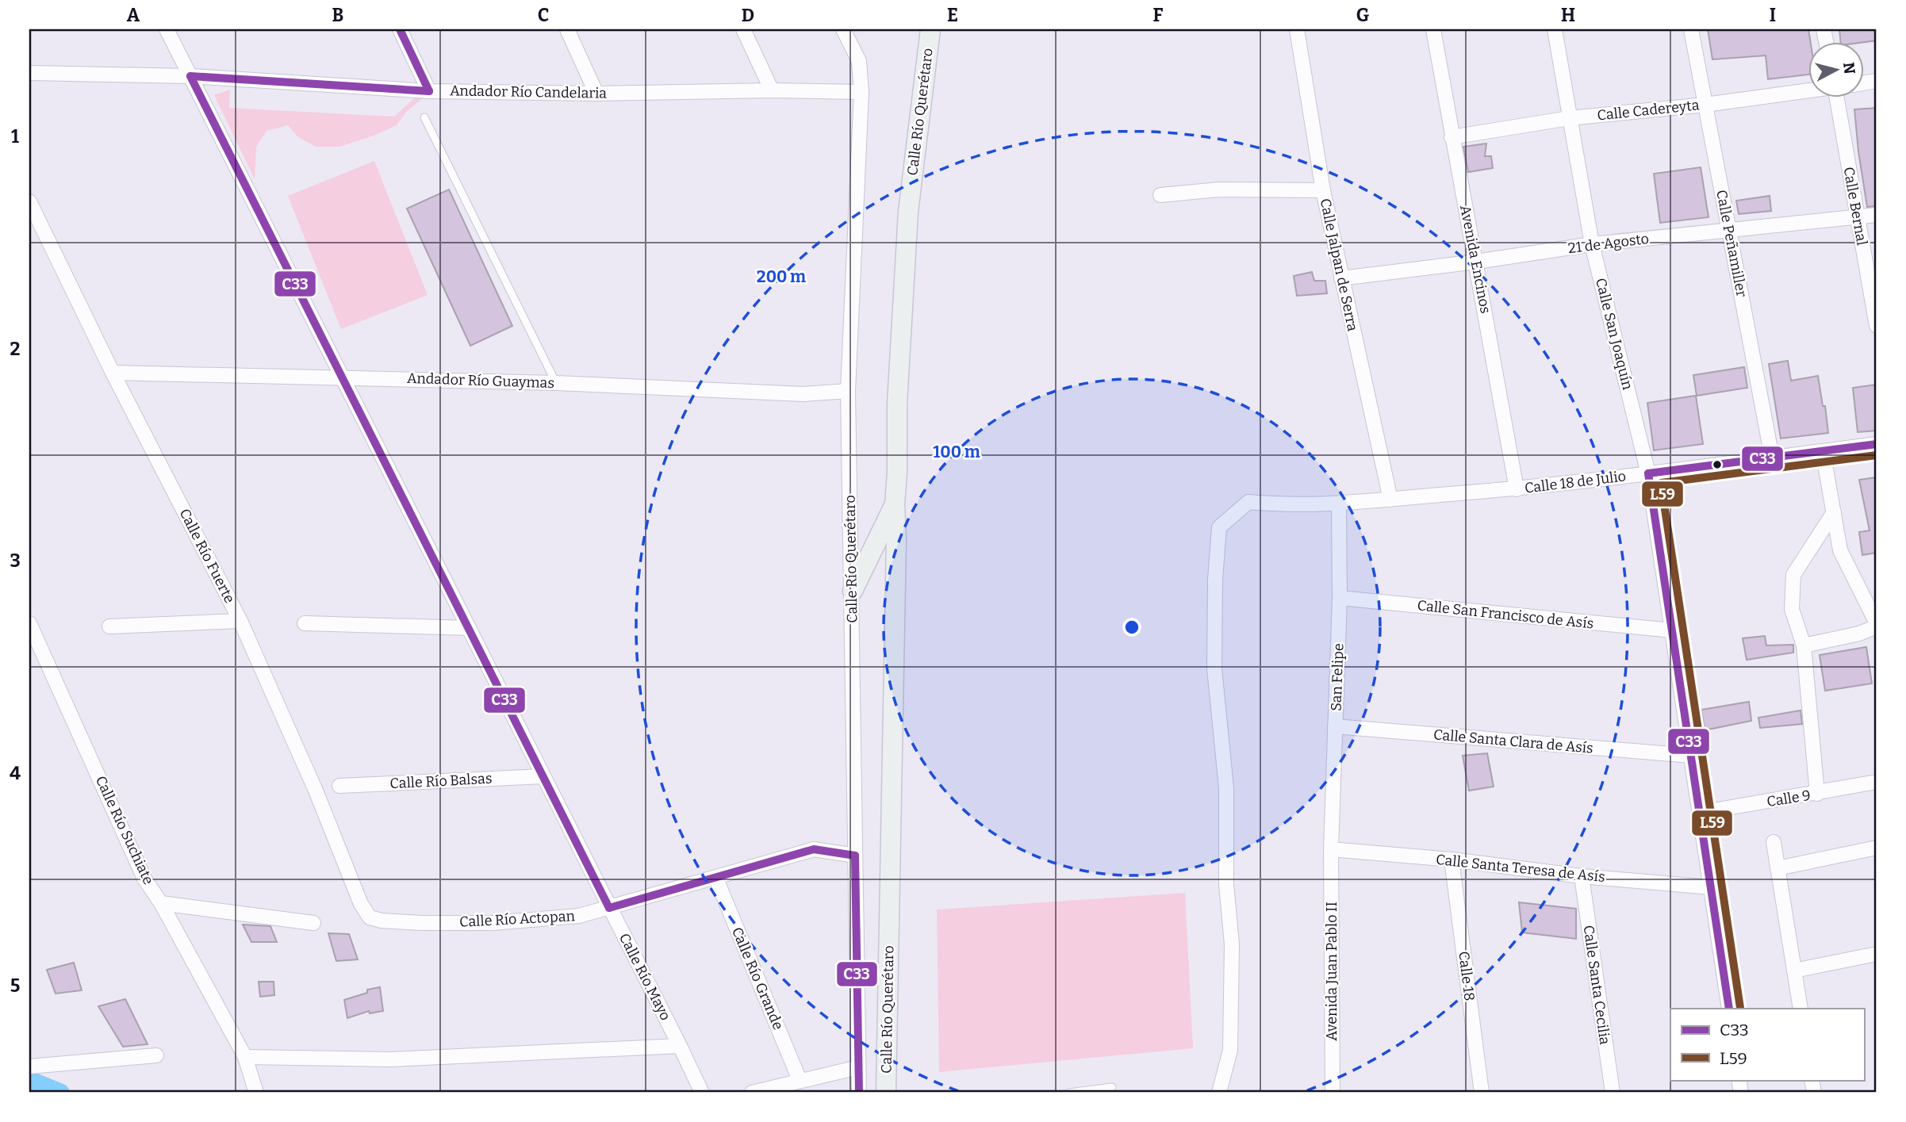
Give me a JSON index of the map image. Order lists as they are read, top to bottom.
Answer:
{
  "streets": {
    "main road": ["Calle Río Querétaro"],
    "street": [
      "Andador Río Candelaria",
      "Calle Cadereyta",
      "Calle Bernal",
      "21 de Agosto",
      "Calle Peñamiller",
      "Avenida Encinos",
      "Calle Jalpan de Serra",
      "Calle San Joaquín",
      "Andador Río Guaymas",
      "Calle 18 de Julio",
      "Calle Río Fuerte",
      "Calle San Francisco de Asís",
      "San Felipe",
      "Calle Santa Clara de Asís",
      "Calle Río Balsas",
      "Calle 9",
      "Calle Río Suchiate",
      "Calle Santa Teresa de Asís",
      "Calle Río Actopan",
      "Avenida Juan Pablo II",
      "Calle 18",
      "Calle Río Mayo",
      "Calle Río Grande",
      "Calle Santa Cecilia"
    ]
  },
  "crossings": [
    ["Andador Río Candelaria", "Calle Río Querétaro"],
    ["Andador Río Candelaria", "Calle Río Mayo"],
    ["Calle Cadereyta", "Calle Peñamiller"],
    ["Calle Cadereyta", "Avenida Encinos"],
    ["Calle Cadereyta", "Calle San Joaquín"],
    ["Calle Río Querétaro", "Andador Río Guaymas"],
    ["Calle Río Querétaro", "Calle Río Actopan"],
    ["Calle Bernal", "21 de Agosto"],
    ["21 de Agosto", "Calle Peñamiller"],
    ["21 de Agosto", "Avenida Encinos"],
    ["21 de Agosto", "Calle Jalpan de Serra"],
    ["21 de Agosto", "Calle San Joaquín"],
    ["Calle Peñamiller", "Calle 18 de Julio"],
    ["Avenida Encinos", "Calle 18 de Julio"],
    ["Calle Jalpan de Serra", "Calle 18 de Julio"],
    ["Calle San Joaquín", "Calle 18 de Julio"],
    ["Calle San Joaquín", "Calle San Francisco de Asís"],
    ["Calle San Joaquín", "Calle Santa Clara de Asís"],
    ["Calle San Joaquín", "Calle 9"],
    ["Calle San Joaquín", "Calle Santa Teresa de Asís"],
    ["Andador Río Guaymas", "Calle Río Fuerte"],
    ["Andador Río Guaymas", "Calle Río Mayo"],
    ["Calle 18 de Julio", "San Felipe"],
    ["Calle Río Fuerte", "Calle Río Actopan"],
    ["Calle San Francisco de Asís", "San Felipe"],
    ["San Felipe", "Calle Santa Clara de Asís"],
    ["San Felipe", "Calle Santa Teresa de Asís"],
    ["San Felipe", "Avenida Juan Pablo II"],
    ["Calle Río Balsas", "Calle Río Mayo"],
    ["Calle Santa Teresa de Asís", "Avenida Juan Pablo II"],
    ["Calle Santa Teresa de Asís", "Calle 18"],
    ["Calle Santa Teresa de Asís", "Calle Santa Cecilia"],
    ["Calle Río Actopan", "Calle Río Mayo"],
    ["Calle Río Actopan", "Calle Río Grande"]
  ],
  "lines": ["transit line C33", "transit line L59"],
  "legend": ["C33", "L59"],
  "north": "right",
  "grid": {
    "columns": [
      "A",
      "B",
      "C",
      "D",
      "E",
      "F",
      "G",
      "H",
      "I"
    ],
    "rows": [
      "1",
      "2",
      "3",
      "4",
      "5"
    ]
  },
  "rings": ["200 m", "100 m"]
}
